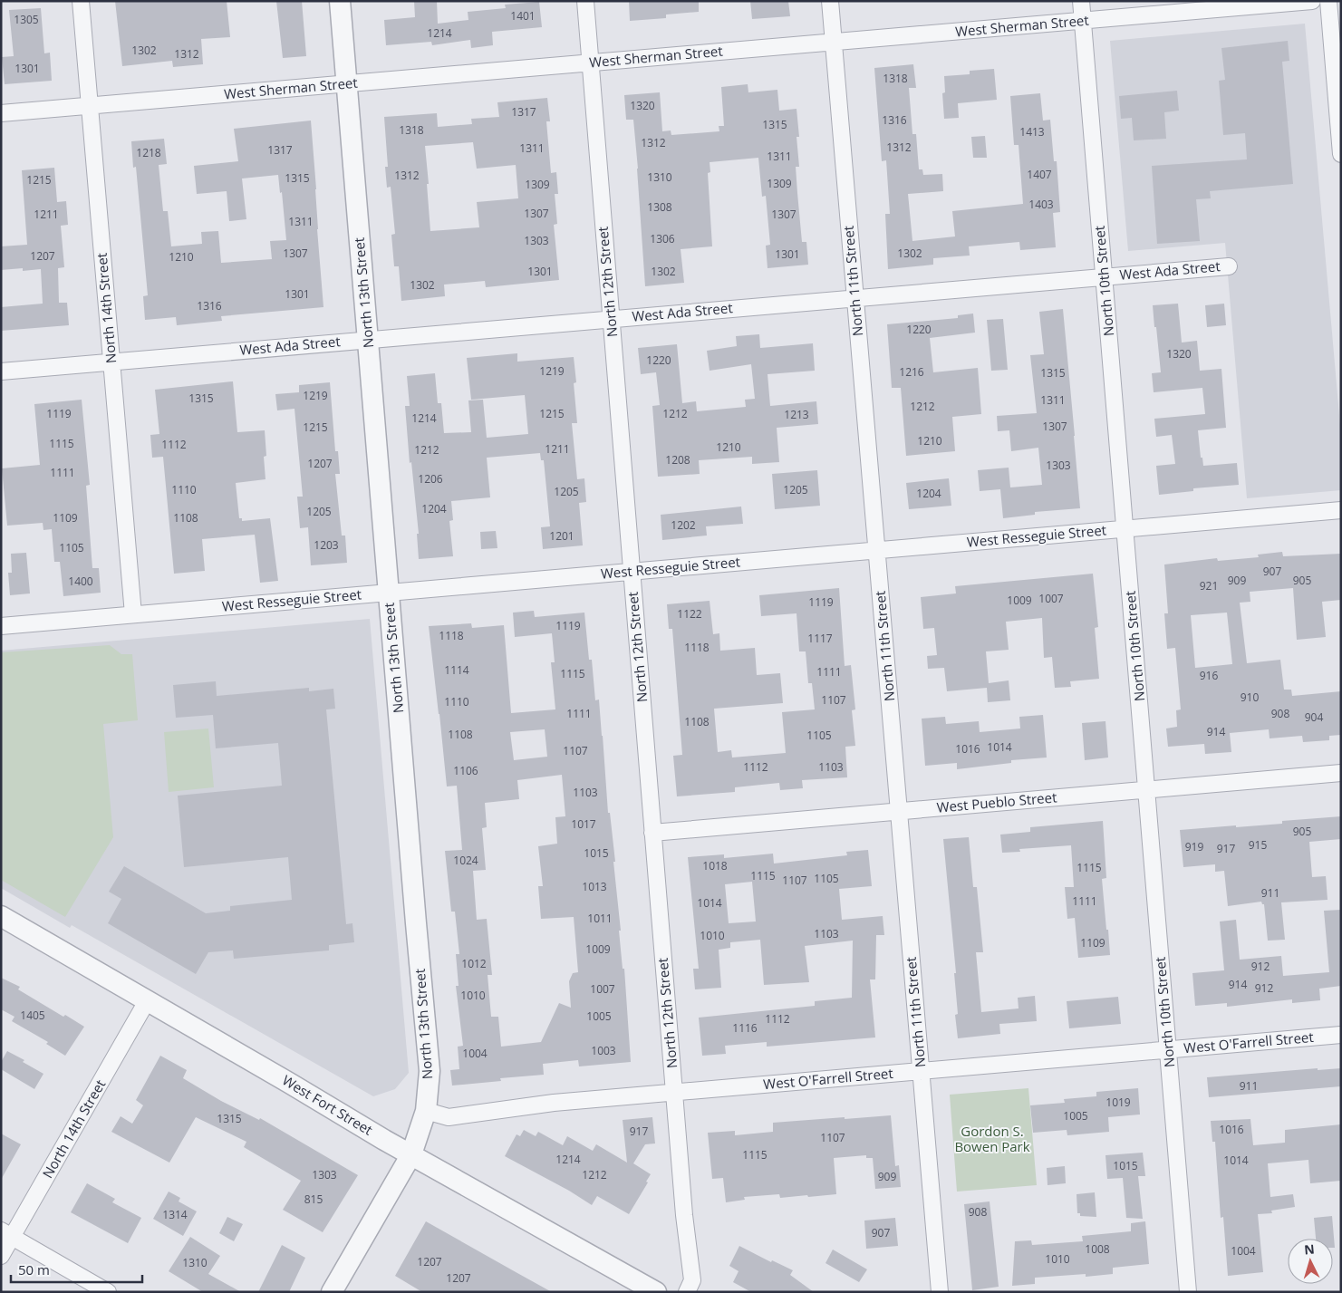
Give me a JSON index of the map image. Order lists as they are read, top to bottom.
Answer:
{
  "streets": {
    "street": [
      "West Sherman Street",
      "West Ada Street",
      "North 11th Street",
      "North 10th Street",
      "North 12th Street",
      "North 13th Street",
      "North 14th Street",
      "West Resseguie Street",
      "West Pueblo Street",
      "West O'Farrell Street",
      "West Fort Street"
    ]
  },
  "crossings": [
    ["West Sherman Street", "North 11th Street"],
    ["West Sherman Street", "North 10th Street"],
    ["West Sherman Street", "North 12th Street"],
    ["West Sherman Street", "North 13th Street"],
    ["West Sherman Street", "North 14th Street"],
    ["West Ada Street", "North 11th Street"],
    ["West Ada Street", "North 10th Street"],
    ["West Ada Street", "North 12th Street"],
    ["West Ada Street", "North 13th Street"],
    ["West Ada Street", "North 14th Street"],
    ["North 11th Street", "West Resseguie Street"],
    ["North 11th Street", "West Pueblo Street"],
    ["North 11th Street", "West O'Farrell Street"],
    ["North 10th Street", "West Resseguie Street"],
    ["North 10th Street", "West Pueblo Street"],
    ["North 10th Street", "West O'Farrell Street"],
    ["North 12th Street", "West Resseguie Street"],
    ["North 12th Street", "West Pueblo Street"],
    ["North 12th Street", "West O'Farrell Street"],
    ["North 13th Street", "West Resseguie Street"],
    ["North 13th Street", "West O'Farrell Street"],
    ["North 13th Street", "West Fort Street"],
    ["North 14th Street", "West Resseguie Street"],
    ["North 14th Street", "West Fort Street"]
  ],
  "parks": ["Gordon S. Bowen Park"],
  "house_numbers": [
    "1401",
    "1305",
    "1214",
    "1302",
    "1312",
    "1301",
    "1318",
    "1320",
    "1317",
    "1316",
    "1315",
    "1318",
    "1413",
    "1312",
    "1312",
    "1311",
    "1317",
    "1218",
    "1311",
    "1407",
    "1312",
    "1310",
    "1315",
    "1215",
    "1309",
    "1309",
    "1403",
    "1308",
    "1307",
    "1211",
    "1307",
    "1311",
    "1306",
    "1303",
    "1307",
    "1302",
    "1301",
    "1207",
    "1210",
    "1301",
    "1302",
    "1302",
    "1301",
    "1316",
    "1220",
    "1320",
    "1220",
    "1219",
    "1216",
    "1315",
    "1219",
    "1315",
    "1311",
    "1212",
    "1119",
    "1215",
    "1212",
    "1213",
    "1214",
    "1307",
    "1215",
    "1210",
    "1115",
    "1112",
    "1210",
    "1211",
    "1212",
    "1208",
    "1207",
    "1303",
    "1111",
    "1206",
    "1110",
    "1205",
    "1205",
    "1204",
    "1204",
    "1205",
    "1109",
    "1108",
    "1202",
    "1201",
    "1203",
    "1105",
    "907",
    "909",
    "905",
    "1400",
    "921",
    "1007",
    "1009",
    "1119",
    "1122",
    "1119",
    "1118",
    "1117",
    "1118",
    "1114",
    "1111",
    "1115",
    "916",
    "910",
    "1107",
    "1110",
    "1111",
    "908",
    "904",
    "1108",
    "914",
    "1108",
    "1105",
    "1014",
    "1016",
    "1107",
    "1112",
    "1103",
    "1106",
    "1103",
    "1017",
    "905",
    "915",
    "919",
    "917",
    "1015",
    "1024",
    "1018",
    "1115",
    "1115",
    "1105",
    "1107",
    "1013",
    "911",
    "1111",
    "1014",
    "1011",
    "1103",
    "1010",
    "1109",
    "1009",
    "1012",
    "912",
    "914",
    "912",
    "1007",
    "1010",
    "1405",
    "1005",
    "1112",
    "1116",
    "1003",
    "1004",
    "911",
    "1019",
    "1005",
    "1315",
    "1016",
    "917",
    "1107",
    "1115",
    "1214",
    "1014",
    "1015",
    "1303",
    "1212",
    "909",
    "815",
    "908",
    "1314",
    "907",
    "1008",
    "1004",
    "1010",
    "1207",
    "1310",
    "1207"
  ],
  "scale_bar": "50 m",
  "north": "top"
}
